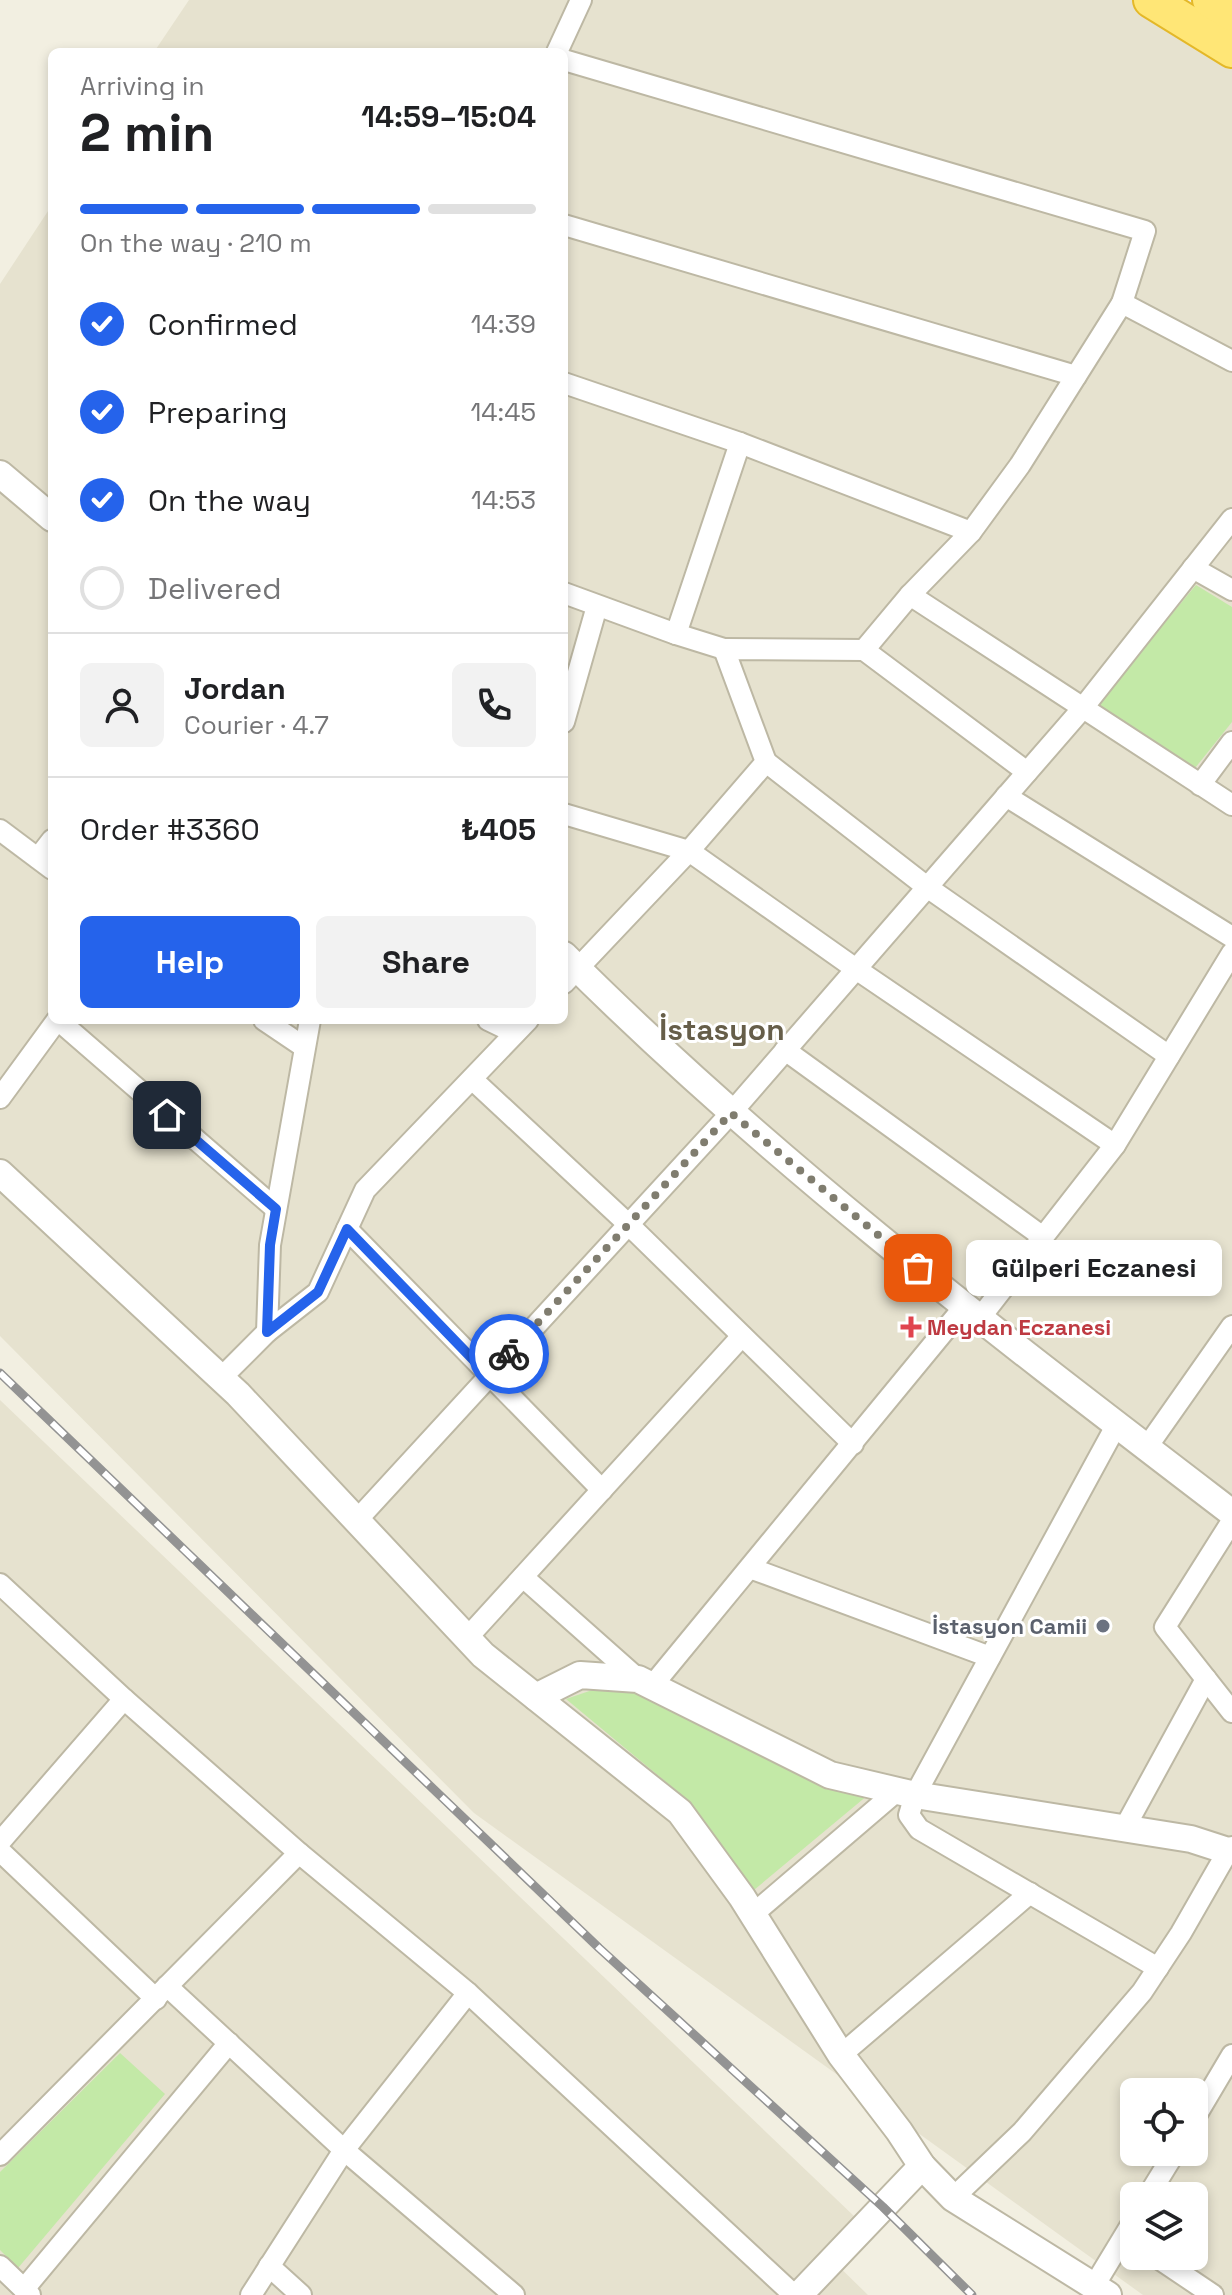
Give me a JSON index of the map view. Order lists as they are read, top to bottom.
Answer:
{
  "districts": ["İstasyon"],
  "places": {
    "other": ["Gülperi Eczanesi", "İstasyon Camii"],
    "health": ["Meydan Eczanesi"]
  },
  "page": {
    "heading": ["2 min", "Arriving in", "14:59–15:04"],
    "panel": [
      "Jordan",
      "Courier · 4.7",
      "Order #3360",
      "₺405"
    ],
    "bar": "On the way · 210 m",
    "list": [
      ["Confirmed", "14:39"],
      ["Preparing", "14:45"],
      ["On the way", "14:53"],
      "Delivered"
    ],
    "buttons": ["Help", "Share"],
    "bubble": "Gülperi Eczanesi"
  }
}
